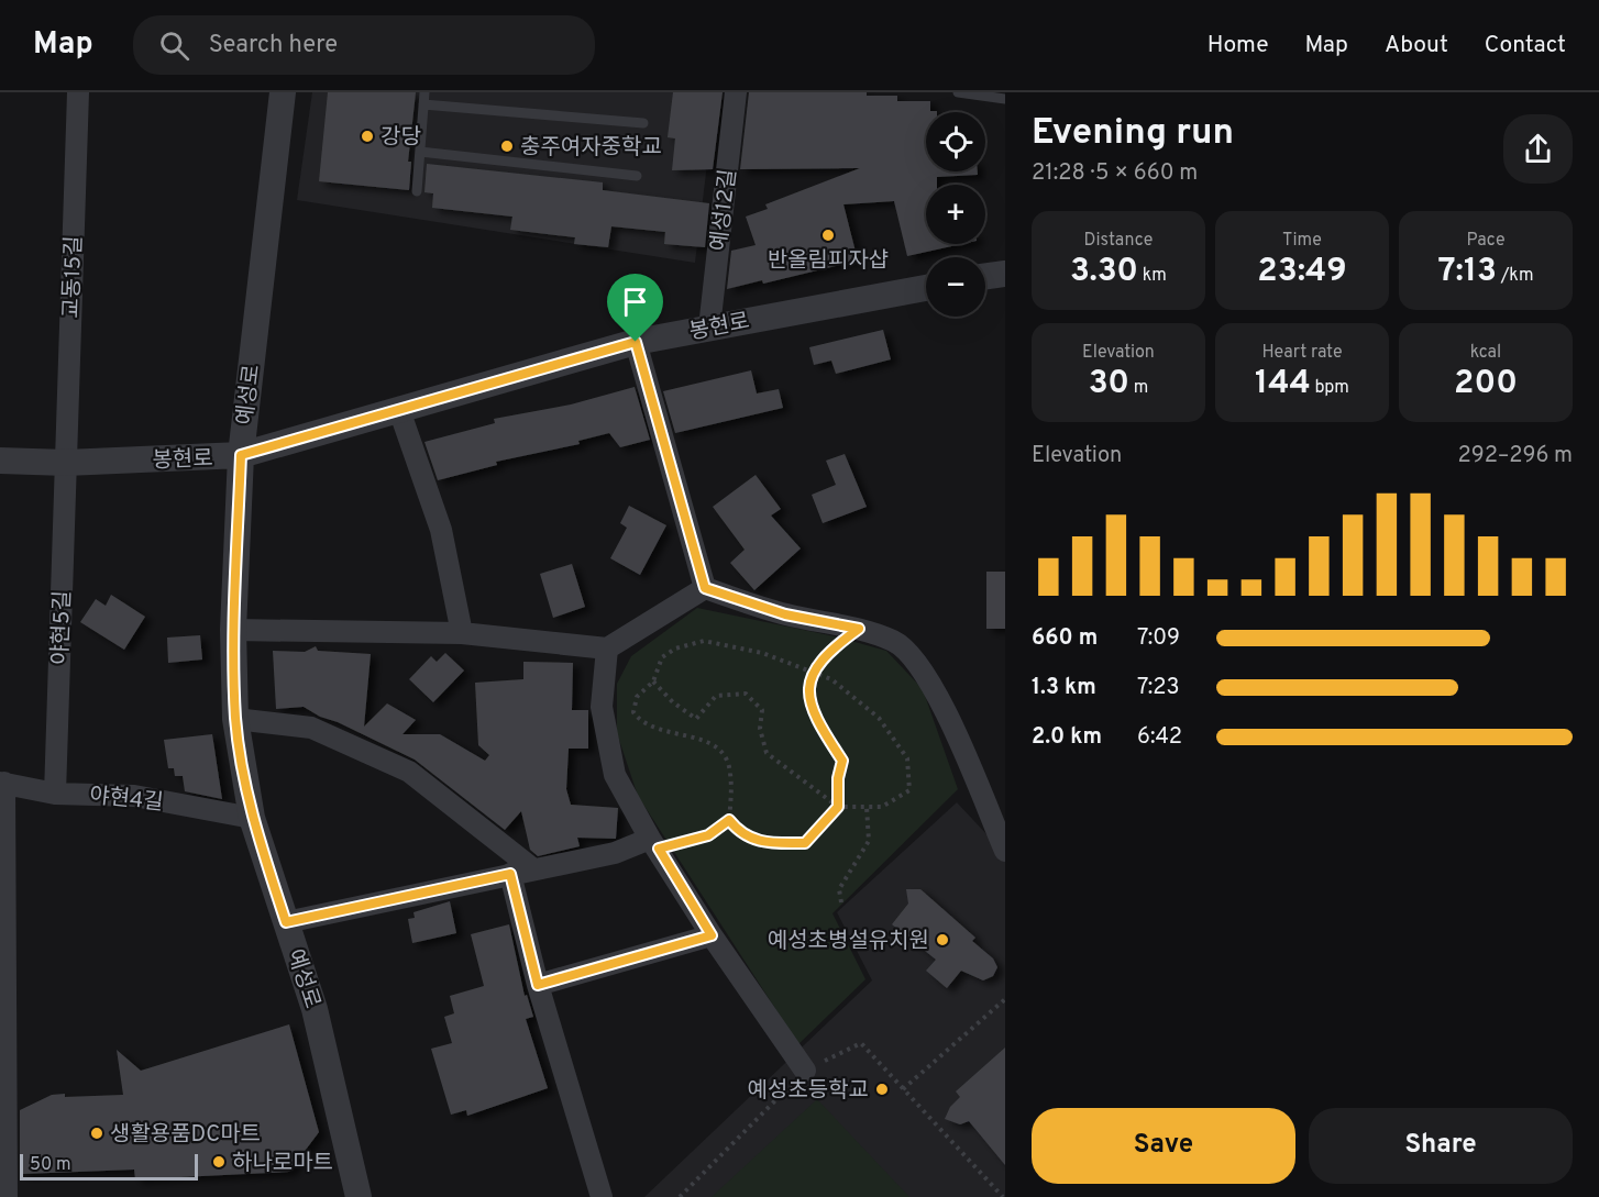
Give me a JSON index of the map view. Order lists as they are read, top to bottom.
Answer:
{
  "streets": {
    "street": [
      "예성12길",
      "교동15길",
      "봉현로",
      "예성로",
      "야현5길",
      "야현4길"
    ]
  },
  "crossings": [
    ["예성12길", "봉현로"],
    ["교동15길", "봉현로"],
    ["교동15길", "야현5길"],
    ["봉현로", "예성로"],
    ["봉현로", "야현5길"],
    ["예성로", "야현4길"],
    ["야현5길", "야현4길"]
  ],
  "places": [
    "강당",
    "충주여자중학교",
    "반올림피자샵",
    "예성초병설유치원",
    "예성초등학교",
    "생활용품DC마트",
    "하나로마트"
  ],
  "scale_bar": "50 m",
  "page": {
    "header": "Map",
    "search": "Search here",
    "nav": [
      "Home",
      "Map",
      "About",
      "Contact"
    ],
    "heading": ["Evening run", "21:28 · 5 × 660 m"],
    "map_buttons": ["+", "−"],
    "stats": [
      ["Distance", "3.30 km"],
      ["Time", "23:49"],
      ["Pace", "7:13 /km"],
      ["Elevation", "30 m"],
      ["Heart rate", "144 bpm"],
      ["kcal", "200"]
    ],
    "chart": ["Elevation", "292–296 m"],
    "list": [
      {
        "name": "660 m",
        "note": "7:09"
      },
      {
        "name": "1.3 km",
        "note": "7:23"
      },
      {
        "name": "2.0 km",
        "note": "6:42"
      }
    ],
    "buttons": ["Save", "Share"],
    "scale": "50 m"
  }
}
